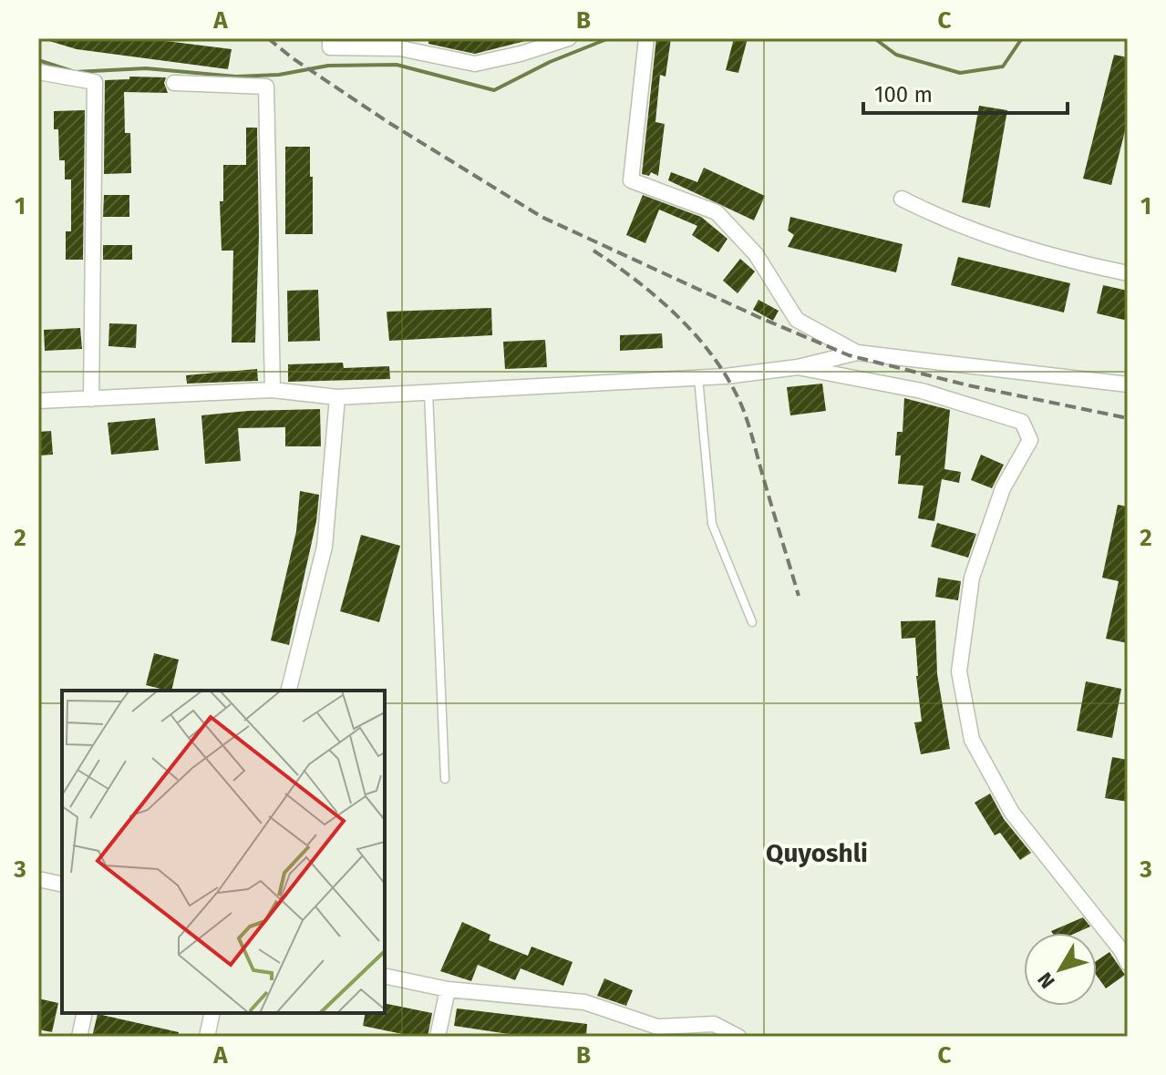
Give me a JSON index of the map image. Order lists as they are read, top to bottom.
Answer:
{
  "districts": ["Quyoshli"],
  "scale_bar": "100 m",
  "north": "bottom left",
  "grid": {
    "columns": ["A", "B", "C"],
    "rows": ["1", "2", "3"]
  }
}
